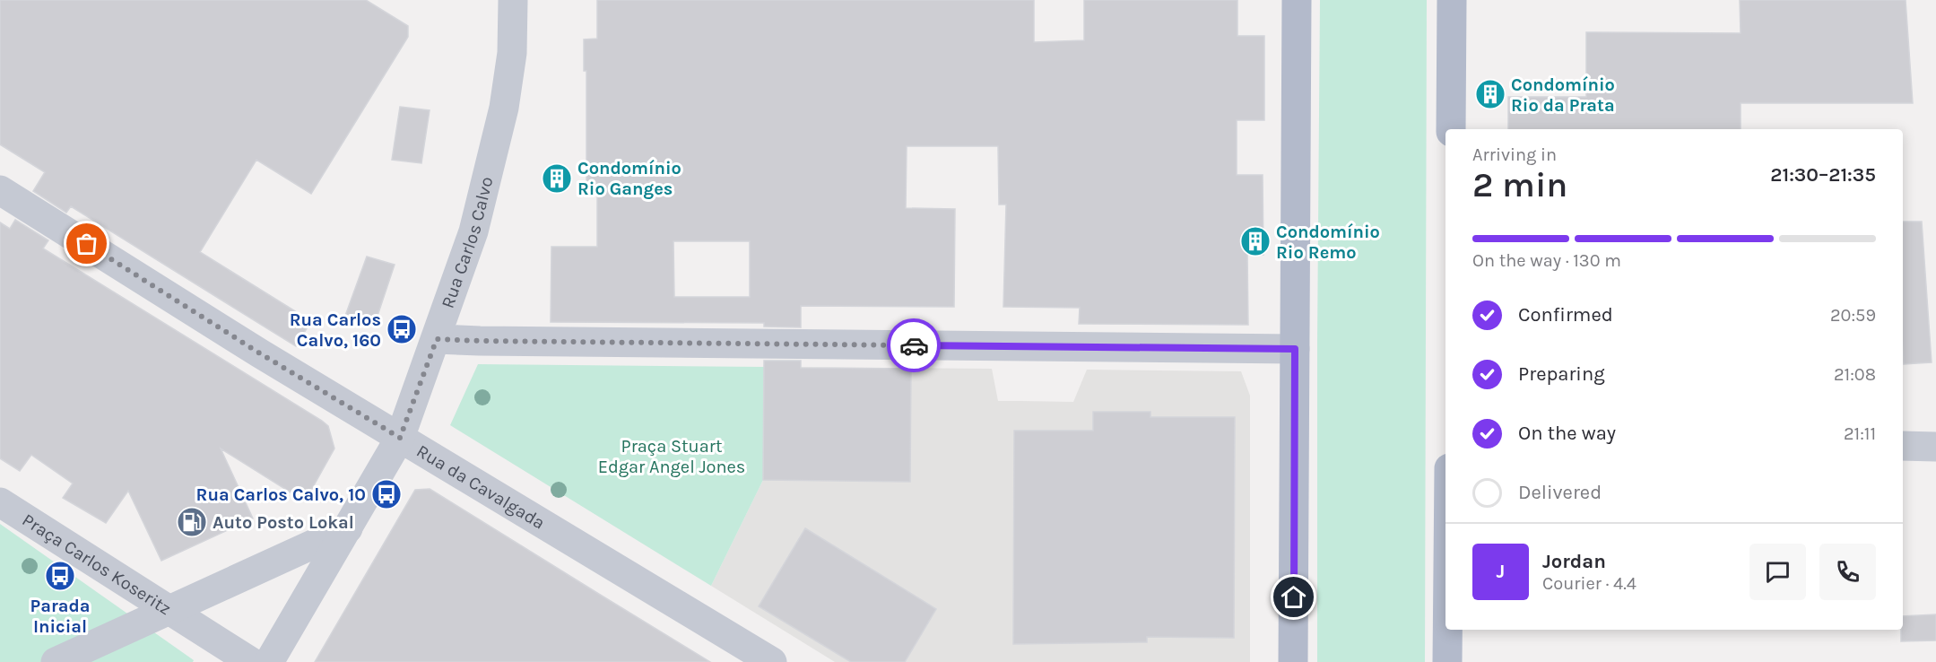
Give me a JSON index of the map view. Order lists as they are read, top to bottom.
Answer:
{
  "streets": {
    "street": ["Rua Carlos Calvo", "Rua da Cavalgada", "Praça Carlos Koseritz"]
  },
  "crossings": [
    ["Rua Carlos Calvo", "Rua da Cavalgada"]
  ],
  "parks": ["Praça Stuart Edgar Angel Jones"],
  "places": {
    "building": ["Condomínio Rio da Prata", "Condomínio Rio Ganges", "Condomínio Rio Remo"],
    "bus stop": ["Rua Carlos Calvo, 160", "Rua Carlos Calvo, 10", "Parada Inicial"],
    "fuel station": ["Auto Posto Lokal"]
  },
  "page": {
    "heading": ["2 min", "Arriving in", "21:30–21:35"],
    "panel": ["Jordan", "Courier · 4.4"],
    "bar": "On the way · 130 m",
    "list": [
      ["Confirmed", "20:59"],
      ["Preparing", "21:08"],
      ["On the way", "21:11"],
      "Delivered"
    ],
    "round": "J"
  }
}
